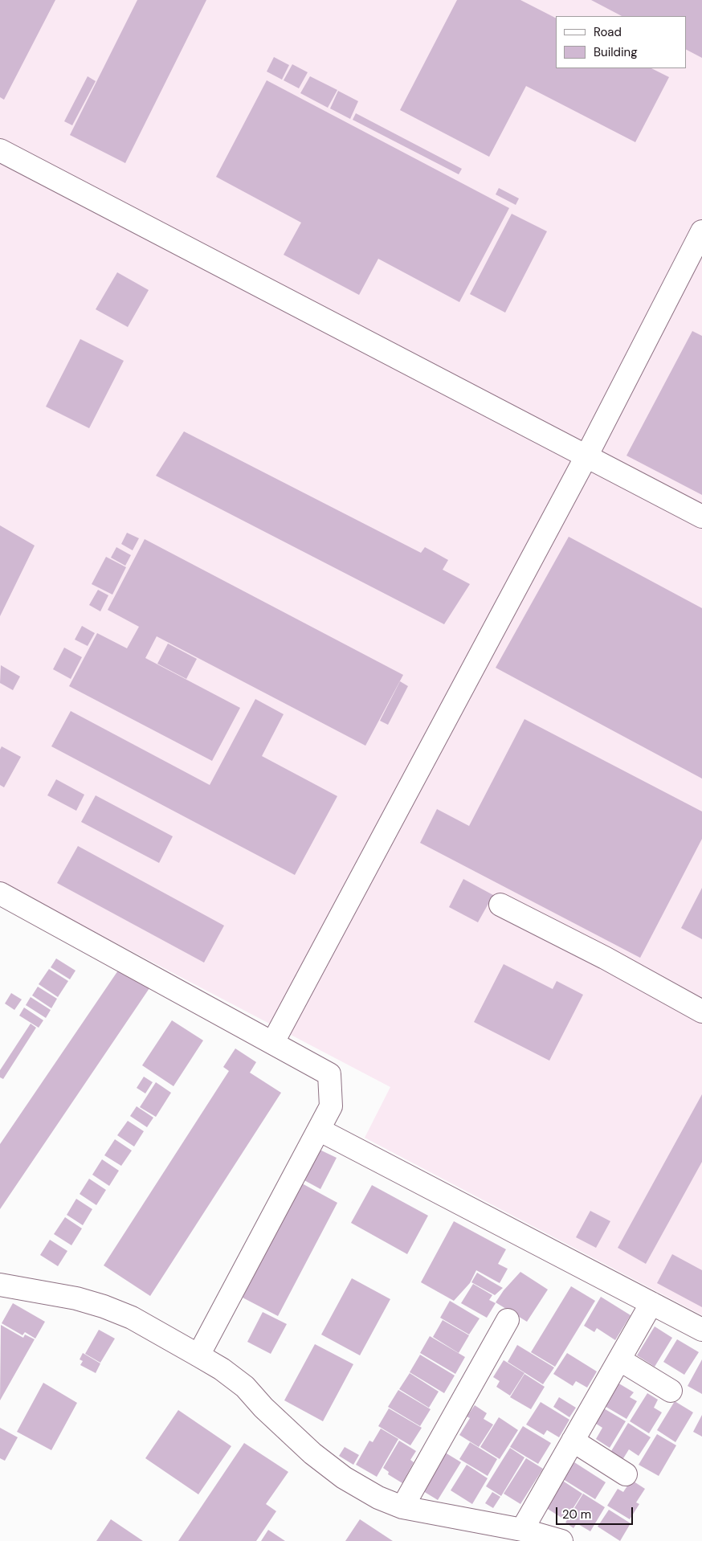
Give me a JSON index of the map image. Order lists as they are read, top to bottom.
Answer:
{
  "legend": ["Road", "Building"],
  "scale_bar": "20 m"
}
